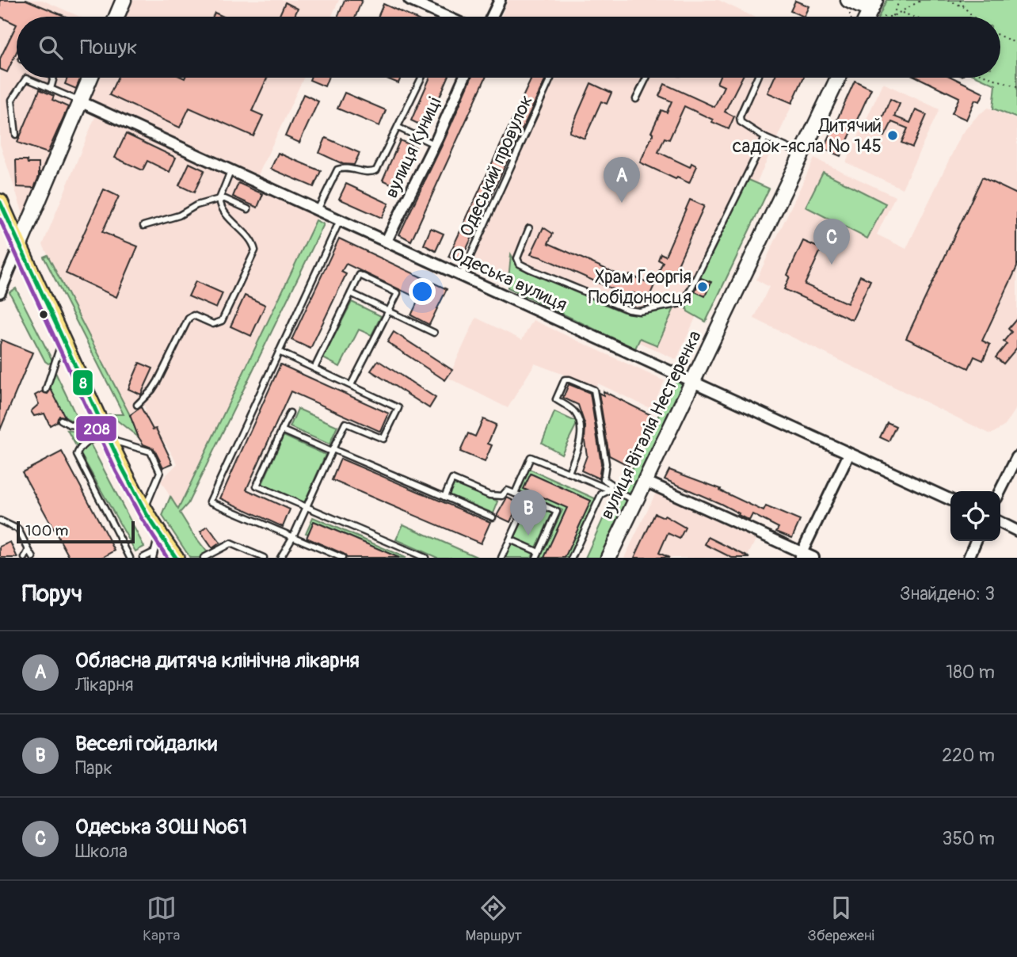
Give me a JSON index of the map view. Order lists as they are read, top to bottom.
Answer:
{
  "streets": {
    "main road": ["вулиця Віталія Нестеренка"],
    "street": ["вулиця Куниці", "Одеська вулиця"],
    "lane": ["Одеський провулок"]
  },
  "crossings": [
    ["вулиця Куниці", "Одеська вулиця"],
    ["Одеський провулок", "Одеська вулиця"],
    ["Одеська вулиця", "вулиця Віталія Нестеренка"]
  ],
  "places": ["Дитячий садок-ясла № 145", "Храм Георгія Побідоносця"],
  "lines": ["transit line 8", "transit line 208"],
  "scale_bar": "100 m",
  "page": {
    "search": "Пошук",
    "pins": ["A", "C", "B"],
    "scale": "100 m",
    "heading": ["Поруч", "Знайдено: 3"],
    "list": [
      {
        "mark": "A",
        "name": "Обласна дитяча клінічна лікарня",
        "note": "Лікарня",
        "value": "180 m"
      },
      {
        "mark": "B",
        "name": "Веселі гойдалки",
        "note": "Парк",
        "value": "220 m"
      },
      {
        "mark": "C",
        "name": "Одеська ЗОШ №61",
        "note": "Школа",
        "value": "350 m"
      }
    ],
    "nav": ["Карта", "Маршрут", "Збережені"]
  }
}
